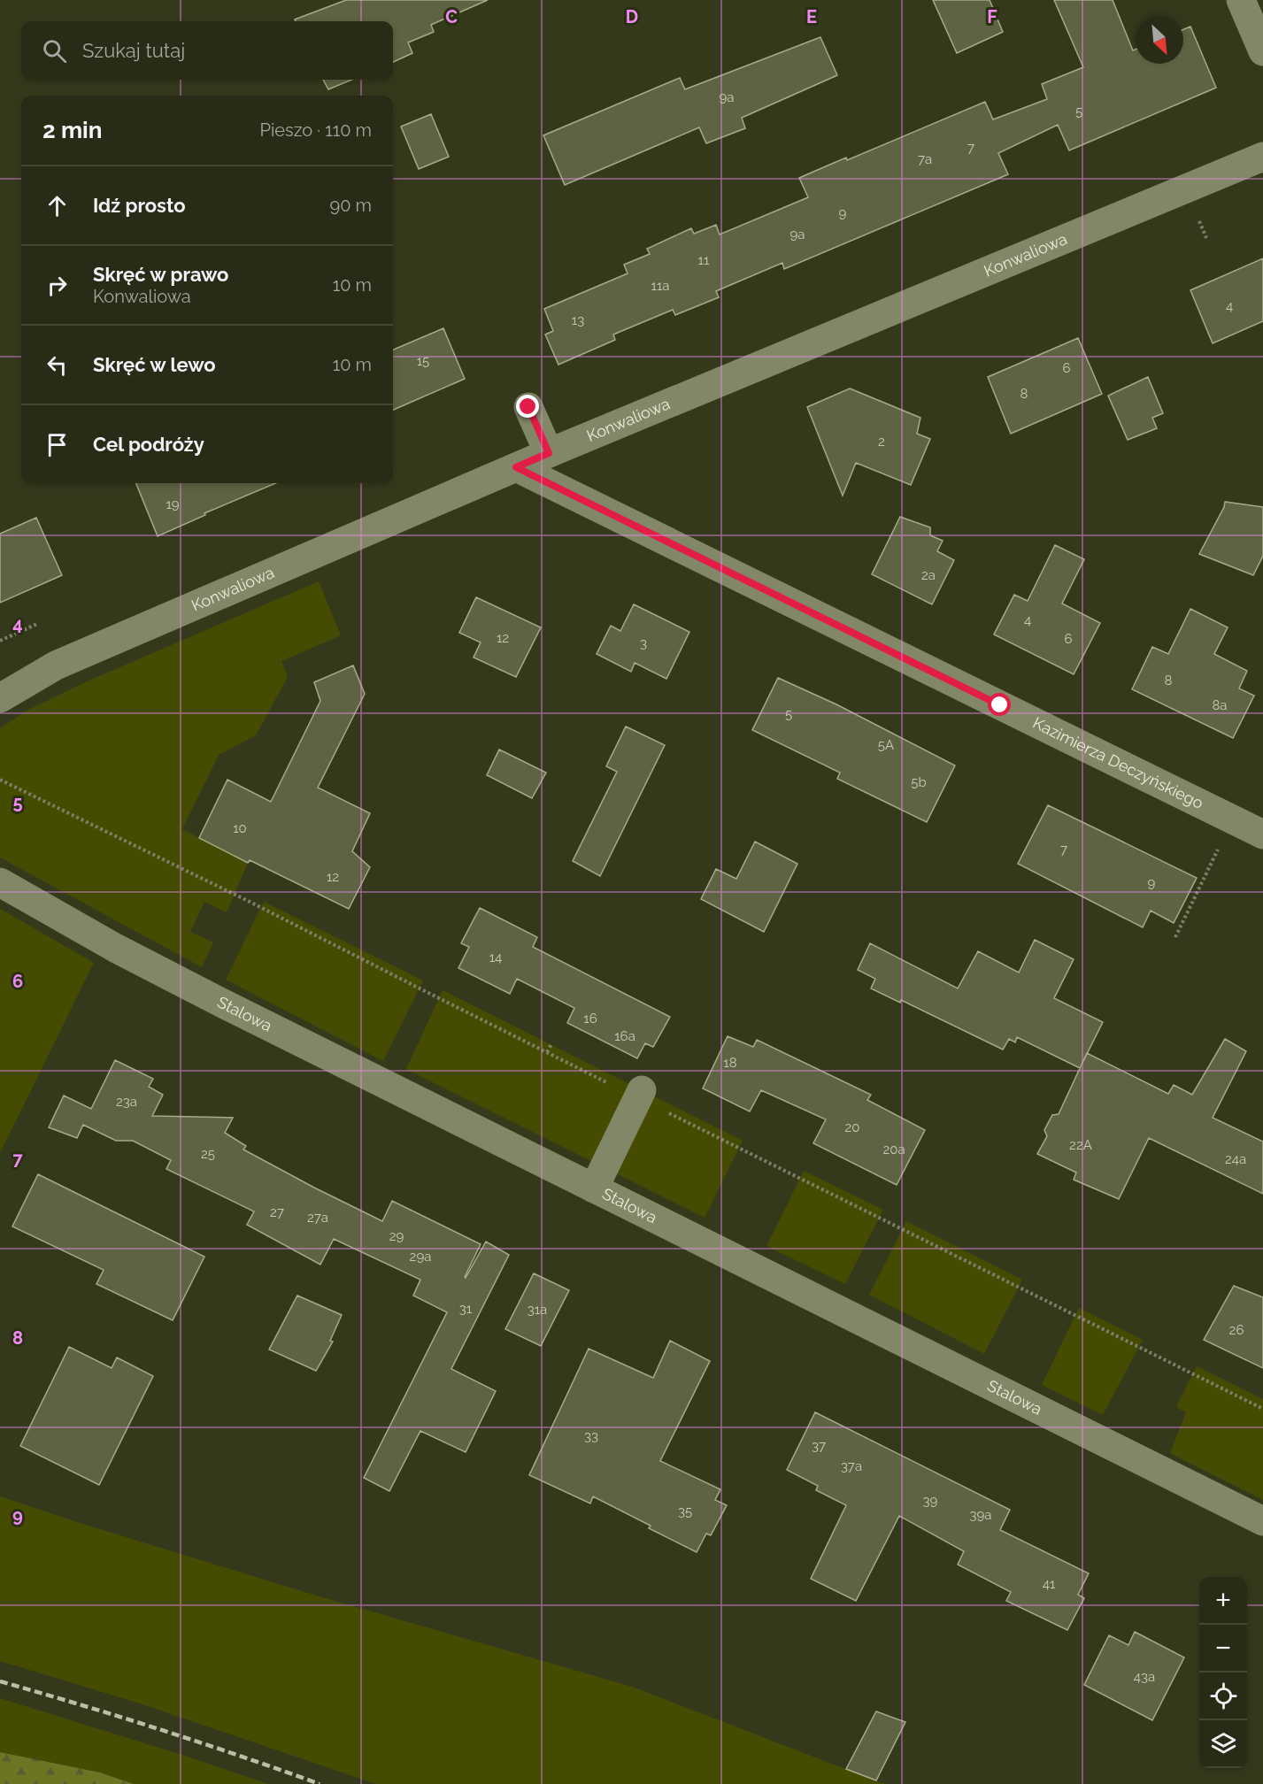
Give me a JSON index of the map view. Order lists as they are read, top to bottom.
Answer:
{
  "streets": {
    "street": ["Konwaliowa", "Kazimierza Deczyńskiego", "Stalowa"]
  },
  "crossings": [
    ["Konwaliowa", "Kazimierza Deczyńskiego"]
  ],
  "house_numbers": [
    "9a",
    "5",
    "7",
    "7a",
    "9",
    "9a",
    "11",
    "11a",
    "4",
    "13",
    "15",
    "6",
    "8",
    "2",
    "19",
    "2a",
    "4",
    "12",
    "6",
    "3",
    "8",
    "8a",
    "5",
    "5A",
    "5b",
    "10",
    "7",
    "12",
    "9",
    "14",
    "16",
    "16a",
    "18",
    "23a",
    "20",
    "22A",
    "20a",
    "25",
    "24a",
    "27",
    "27a",
    "29",
    "29a",
    "31",
    "31a",
    "26",
    "33",
    "37",
    "37a",
    "39",
    "35",
    "39a",
    "41",
    "43a"
  ],
  "north": "bottom right",
  "page": {
    "search": "Szukaj tutaj",
    "heading": ["2 min", "Pieszo · 110 m"],
    "list": [
      ["Idź prosto", "90 m"],
      ["Skręć w prawo", "Konwaliowa", "10 m"],
      ["Skręć w lewo", "10 m"],
      "Cel podróży"
    ],
    "map_buttons": ["+", "−"]
  },
  "grid": {
    "columns": [
      "C",
      "D",
      "E",
      "F"
    ],
    "rows": [
      "4",
      "5",
      "6",
      "7",
      "8",
      "9"
    ]
  }
}
